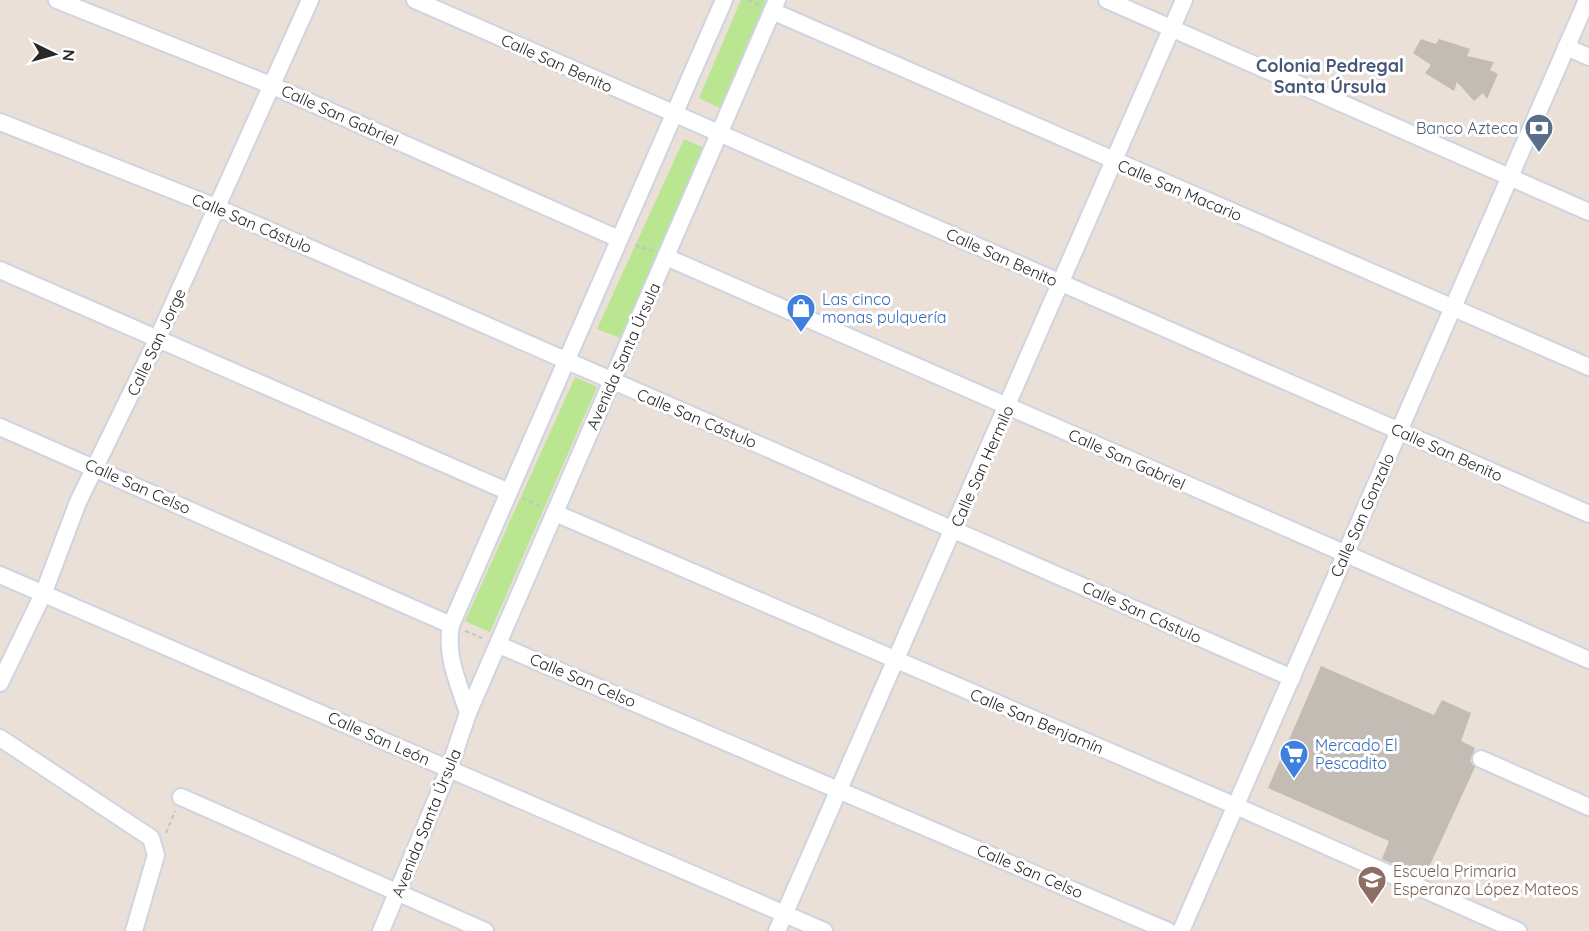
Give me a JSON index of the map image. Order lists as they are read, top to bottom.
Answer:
{
  "streets": {
    "street": [
      "Calle San Benito",
      "Calle San Gabriel",
      "Calle San Macario",
      "Calle San Cástulo",
      "Calle San Jorge",
      "Avenida Santa Úrsula",
      "Calle San Hermilo",
      "Calle San Celso",
      "Calle San Gonzalo",
      "Calle San Benjamín",
      "Calle San León"
    ]
  },
  "crossings": [
    ["Calle San Benito", "Avenida Santa Úrsula"],
    ["Calle San Benito", "Calle San Hermilo"],
    ["Calle San Benito", "Calle San Gonzalo"],
    ["Calle San Gabriel", "Calle San Jorge"],
    ["Calle San Gabriel", "Avenida Santa Úrsula"],
    ["Calle San Gabriel", "Calle San Hermilo"],
    ["Calle San Gabriel", "Calle San Gonzalo"],
    ["Calle San Macario", "Avenida Santa Úrsula"],
    ["Calle San Macario", "Calle San Hermilo"],
    ["Calle San Macario", "Calle San Gonzalo"],
    ["Calle San Cástulo", "Calle San Jorge"],
    ["Calle San Cástulo", "Avenida Santa Úrsula"],
    ["Calle San Cástulo", "Calle San Hermilo"],
    ["Calle San Cástulo", "Calle San Gonzalo"],
    ["Calle San Jorge", "Calle San Celso"],
    ["Calle San Jorge", "Calle San León"],
    ["Avenida Santa Úrsula", "Calle San Celso"],
    ["Avenida Santa Úrsula", "Calle San Benjamín"],
    ["Avenida Santa Úrsula", "Calle San León"],
    ["Calle San Hermilo", "Calle San Celso"],
    ["Calle San Hermilo", "Calle San Benjamín"],
    ["Calle San Hermilo", "Calle San León"],
    ["Calle San Gonzalo", "Calle San Benjamín"]
  ],
  "districts": ["Colonia Pedregal Santa Úrsula"],
  "places": {
    "bank": ["Banco Azteca"],
    "shop": ["Las cinco monas pulquería"],
    "supermarket": ["Mercado El Pescadito"],
    "school or university": ["Escuela Primaria Esperanza López Mateos"]
  },
  "north": "right"
}
